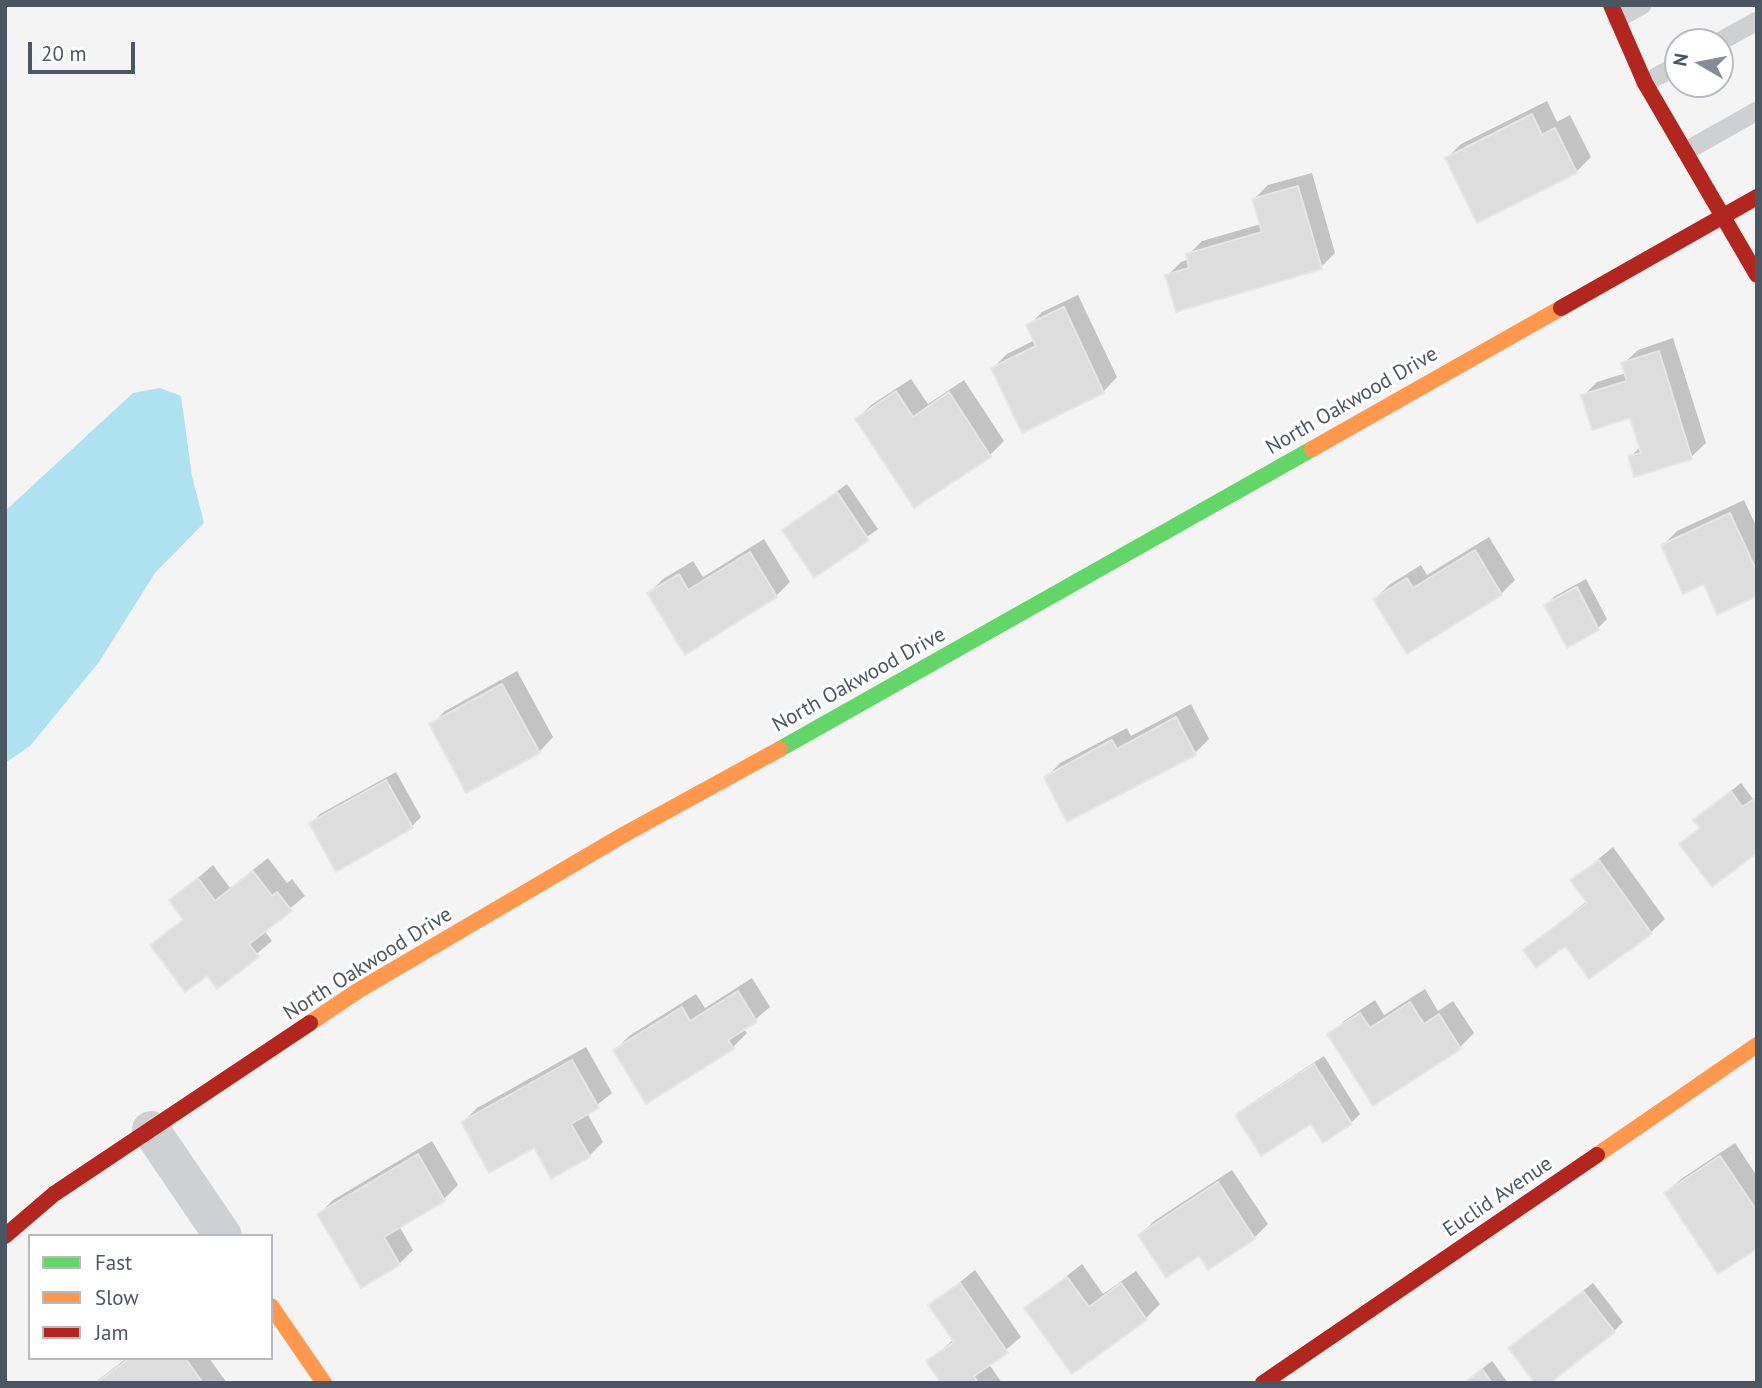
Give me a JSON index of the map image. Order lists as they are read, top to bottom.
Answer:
{
  "streets": {
    "street": ["North Oakwood Drive", "Euclid Avenue"]
  },
  "legend": ["Fast", "Slow", "Jam"],
  "scale_bar": "20 m",
  "north": "left"
}
